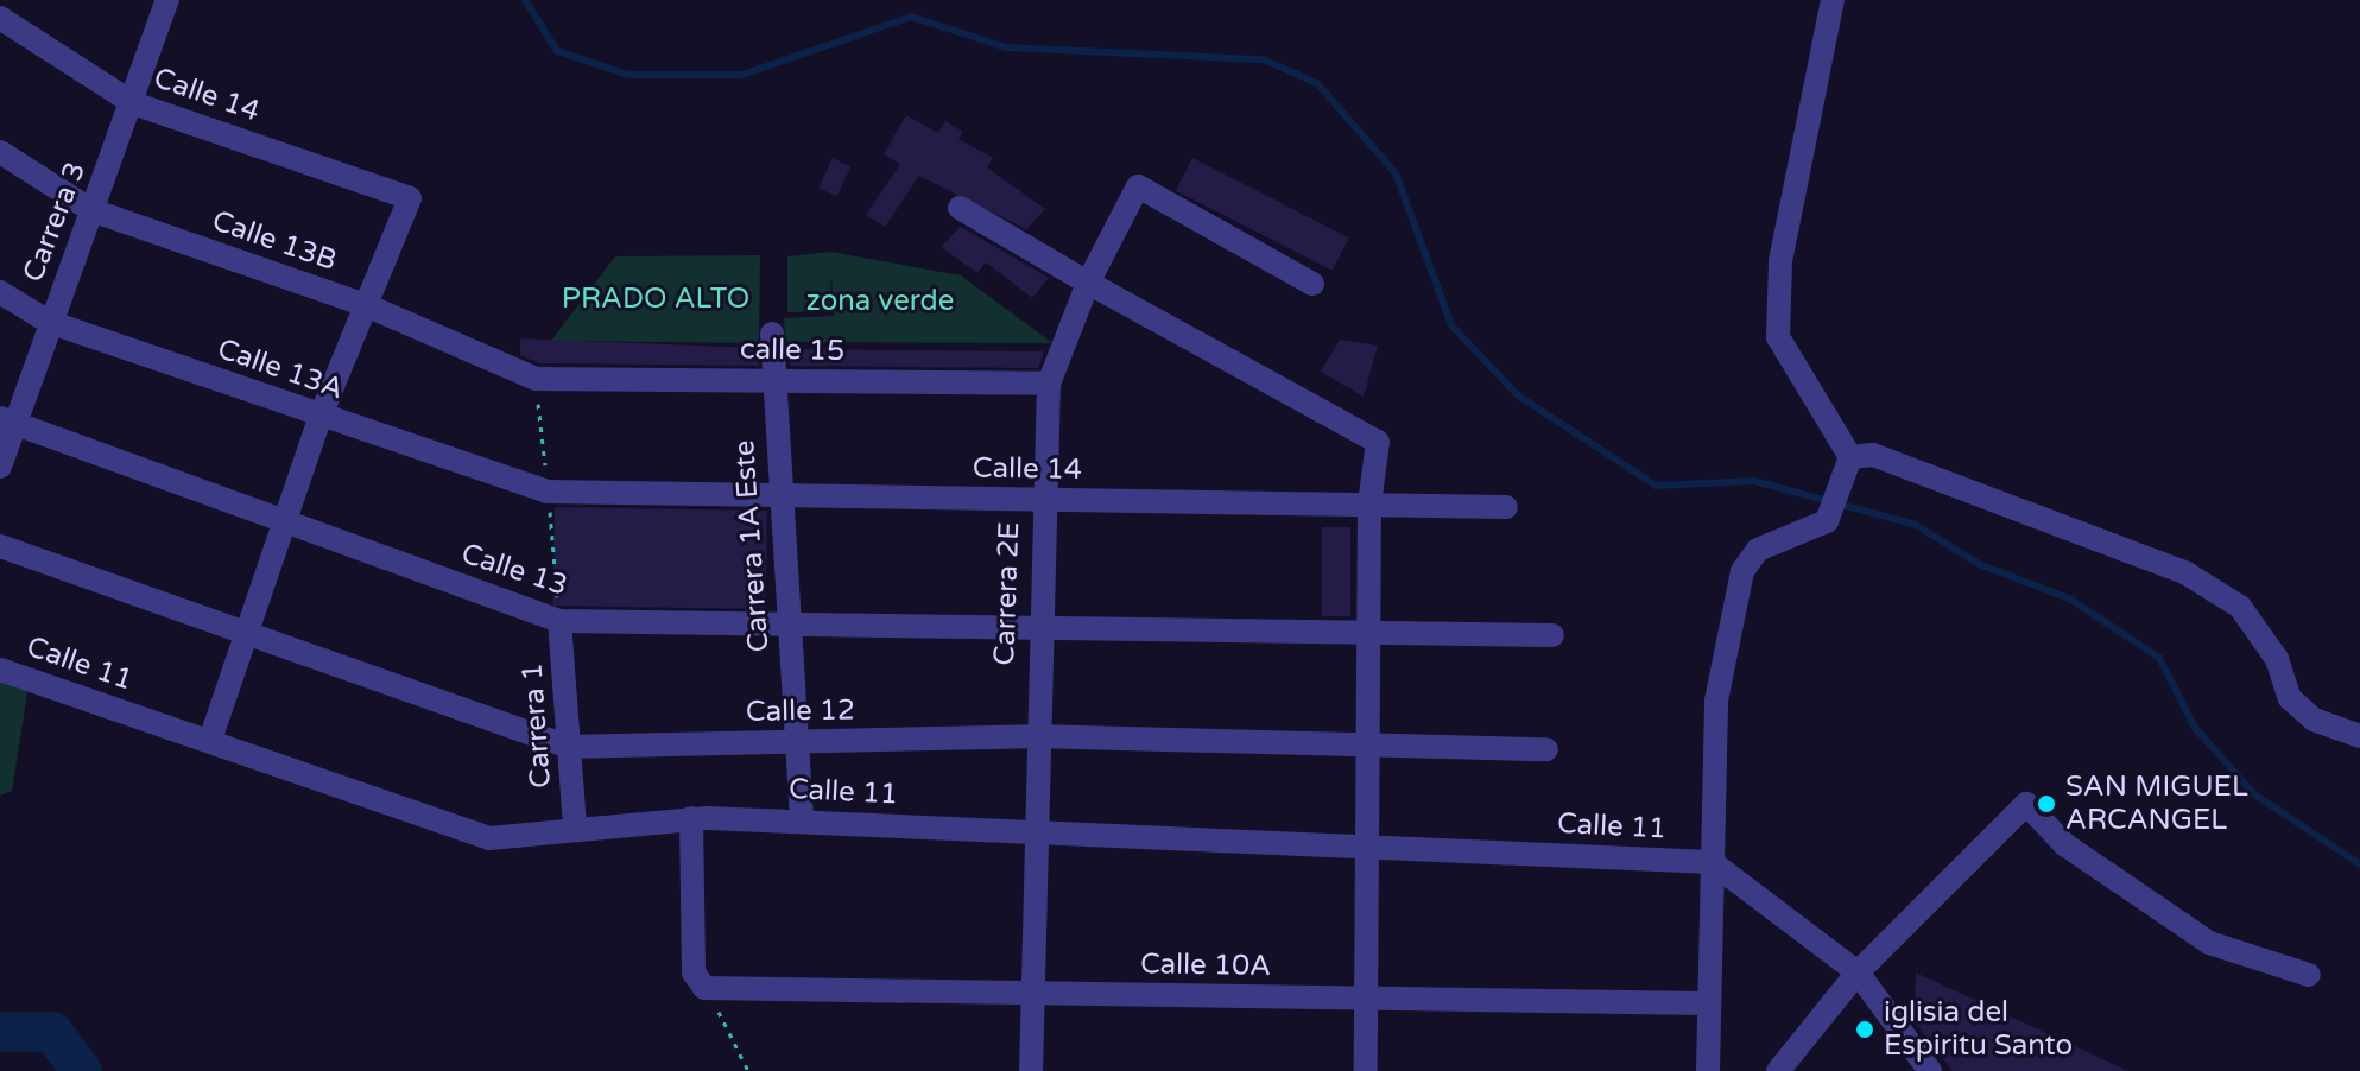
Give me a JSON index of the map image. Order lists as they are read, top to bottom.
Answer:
{
  "streets": {
    "street": [
      "Calle 14",
      "Carrera 3",
      "Calle 13B",
      "calle 15",
      "Calle 13A",
      "Carrera 1A Este",
      "Calle 13",
      "Carrera 2E",
      "Calle 11",
      "Calle 12",
      "Carrera 1",
      "Calle 10A"
    ]
  },
  "crossings": [
    ["Calle 14", "Carrera 3"],
    ["Calle 14", "Calle 13B"],
    ["Calle 14", "Calle 13A"],
    ["Calle 14", "Carrera 1A Este"],
    ["Calle 14", "Carrera 2E"],
    ["Carrera 3", "Calle 13B"],
    ["Carrera 3", "Calle 13A"],
    ["Carrera 3", "Calle 13"],
    ["Calle 13B", "calle 15"],
    ["calle 15", "Carrera 1A Este"],
    ["calle 15", "Carrera 2E"],
    ["Carrera 1A Este", "Calle 13"],
    ["Carrera 1A Este", "Calle 11"],
    ["Carrera 1A Este", "Calle 12"],
    ["Calle 13", "Carrera 2E"],
    ["Calle 13", "Carrera 1"],
    ["Carrera 2E", "Calle 11"],
    ["Carrera 2E", "Calle 12"],
    ["Carrera 2E", "Calle 10A"],
    ["Calle 11", "Carrera 1"],
    ["Calle 12", "Carrera 1"]
  ],
  "parks": ["PRADO ALTO", "zona verde"],
  "places": ["SAN MIGUEL ARCANGEL", "iglisia del Espiritu Santo"]
}
